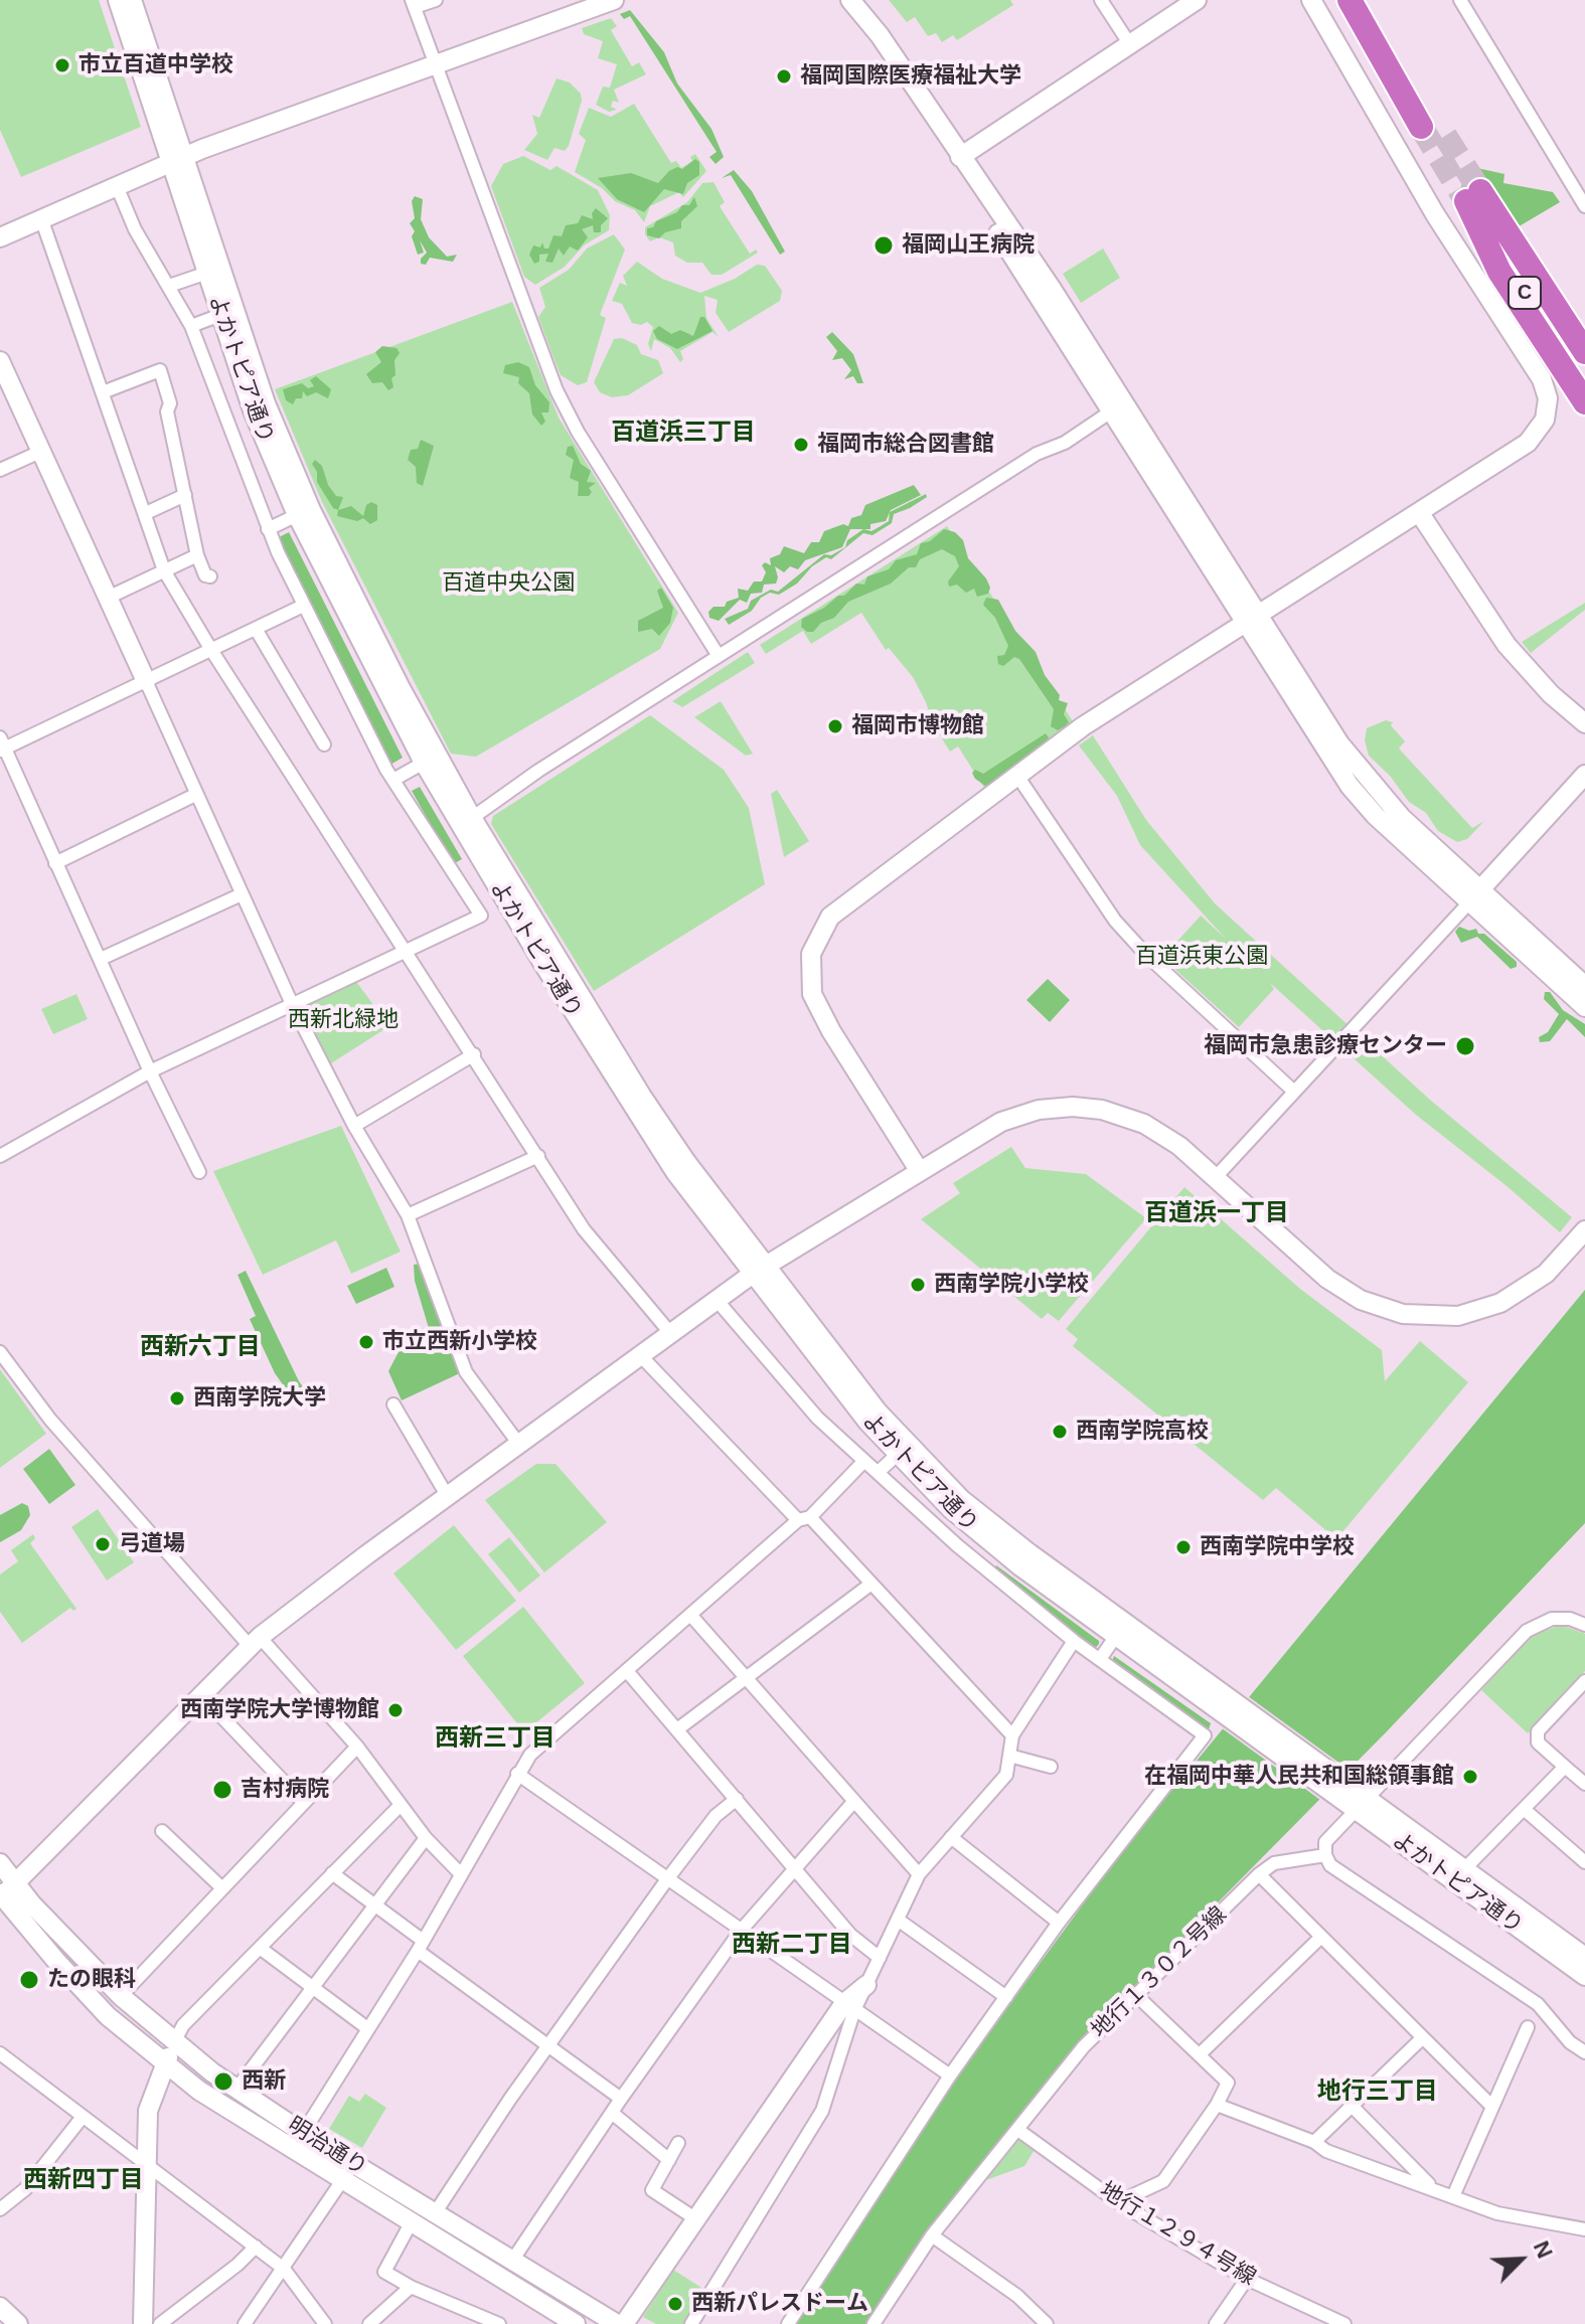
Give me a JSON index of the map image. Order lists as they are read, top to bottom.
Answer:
{
  "streets": {
    "highway": ["C"],
    "street": [
      "よかトピア通り",
      "地行１３０２号線",
      "明治通り",
      "地行１２９４号線"
    ]
  },
  "crossings": [
    ["地行１３０２号線", "地行１２９４号線"]
  ],
  "districts": [
    "百道浜三丁目",
    "百道浜一丁目",
    "西新六丁目",
    "西新三丁目",
    "西新二丁目",
    "地行三丁目",
    "西新四丁目"
  ],
  "parks": ["百道中央公園", "百道浜東公園", "西新北緑地"],
  "places": [
    "市立百道中学校",
    "福岡国際医療福祉大学",
    "福岡山王病院",
    "福岡市総合図書館",
    "福岡市博物館",
    "福岡市急患診療センター",
    "西南学院小学校",
    "市立西新小学校",
    "西南学院大学",
    "西南学院高校",
    "弓道場",
    "西南学院中学校",
    "西南学院大学博物館",
    "在福岡中華人民共和国総領事館",
    "吉村病院",
    "たの眼科",
    "西新",
    "西新パレスドーム"
  ],
  "north": "top right"
}
